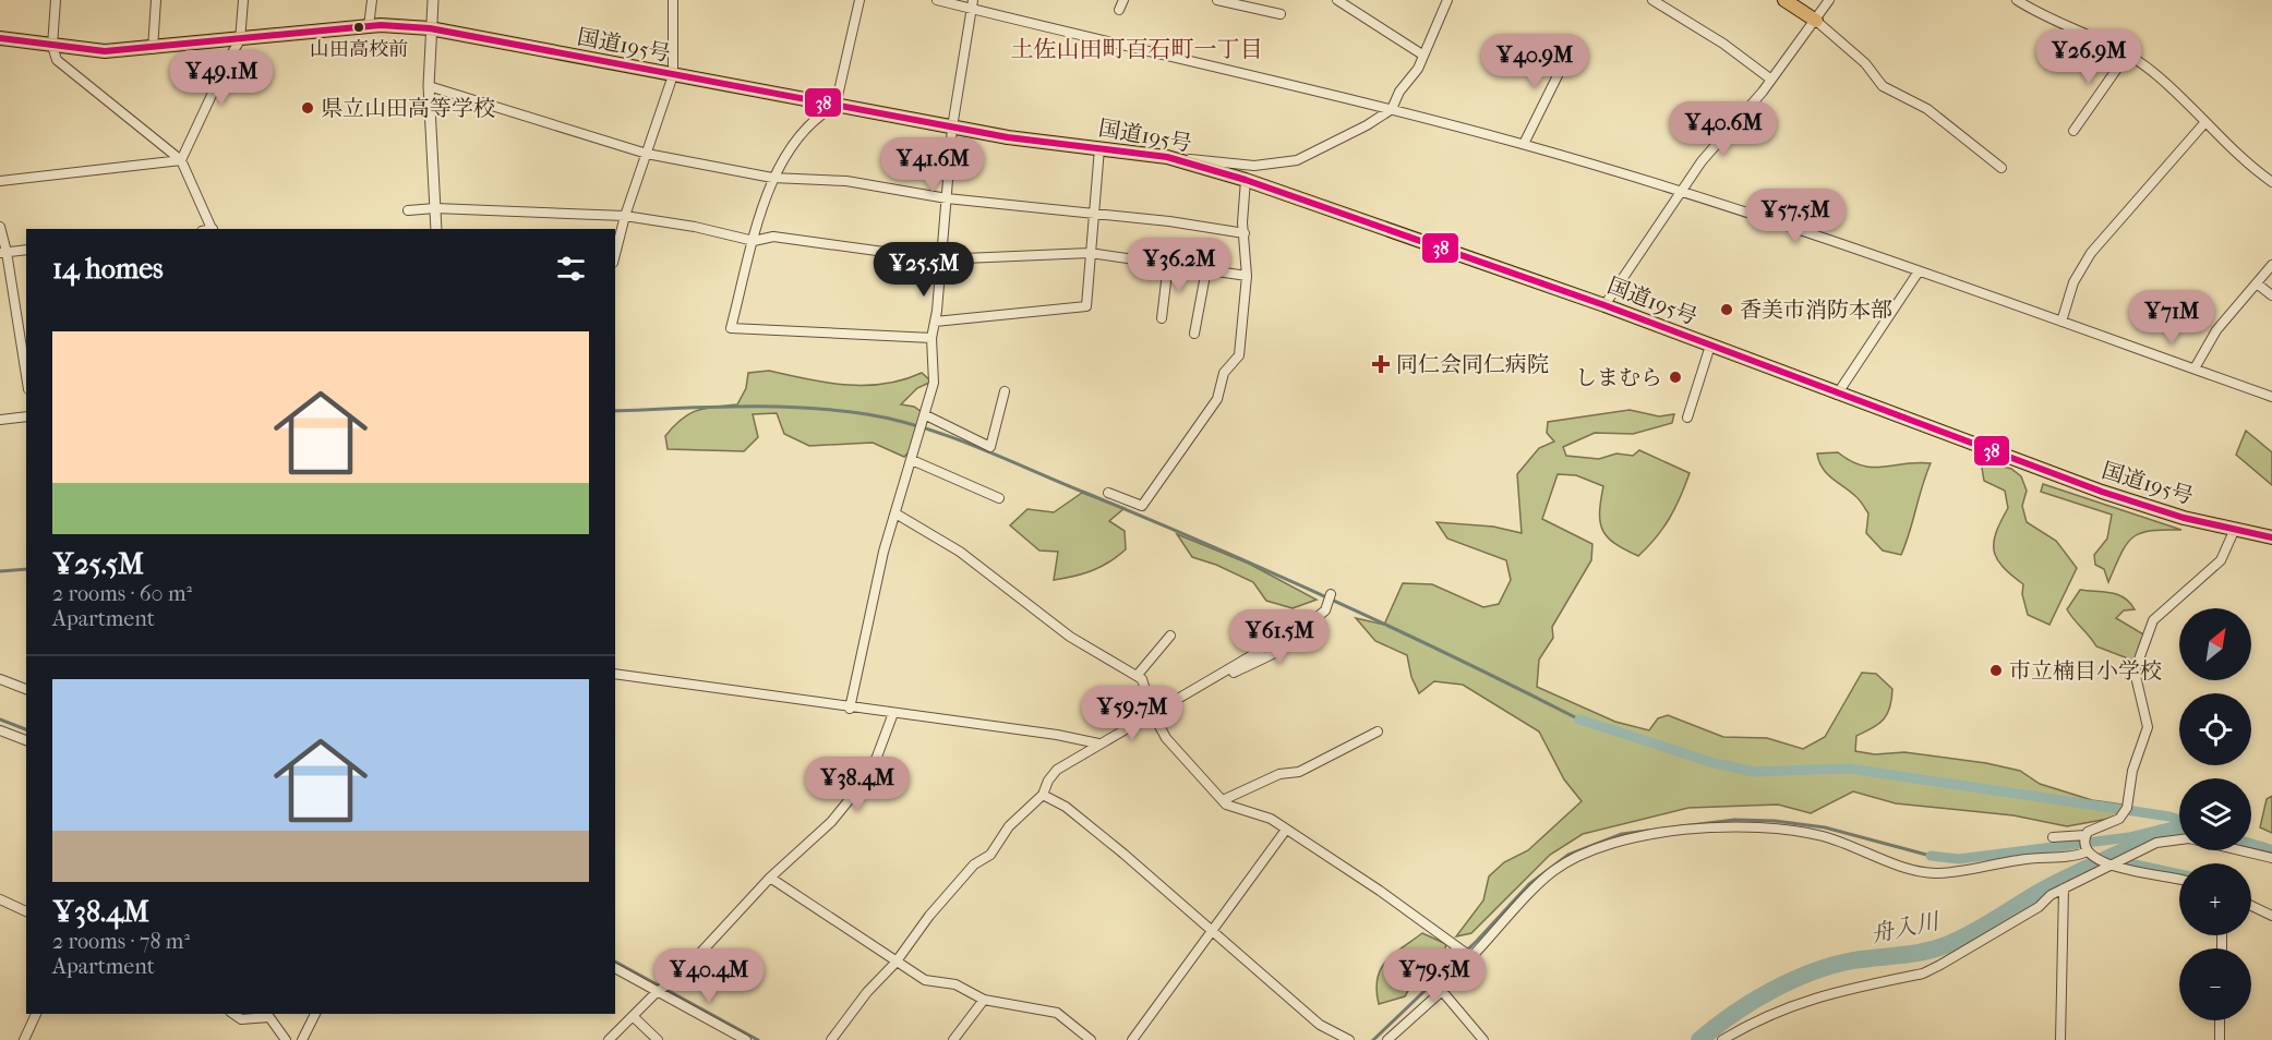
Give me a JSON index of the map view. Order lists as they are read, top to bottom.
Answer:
{
  "streets": {
    "main road": ["国道195号"]
  },
  "districts": ["土佐山田町百石町一丁目"],
  "water": ["舟入川"],
  "places": {
    "other": [
      "山田高校前",
      "県立山田高等学校",
      "香美市消防本部",
      "しまむら",
      "市立楠目小学校"
    ],
    "health": ["同仁会同仁病院"]
  },
  "lines": ["transit line 38"],
  "north": "top right",
  "page": {
    "price": [
      "¥26.9M",
      "¥40.9M",
      "¥49.1M",
      "¥40.6M",
      "¥41.6M",
      "¥57.5M",
      "¥36.2M",
      "¥25.5M",
      "¥71M",
      "¥61.5M",
      "¥59.7M",
      "¥38.4M",
      "¥40.4M",
      "¥79.5M"
    ],
    "heading": "14 homes",
    "list": [
      {
        "name": "¥25.5M",
        "note": "2 rooms · 60 m² · Apartment"
      },
      {
        "name": "¥38.4M",
        "note": "2 rooms · 78 m² · Apartment"
      }
    ],
    "map_buttons": ["+", "−"]
  }
}
